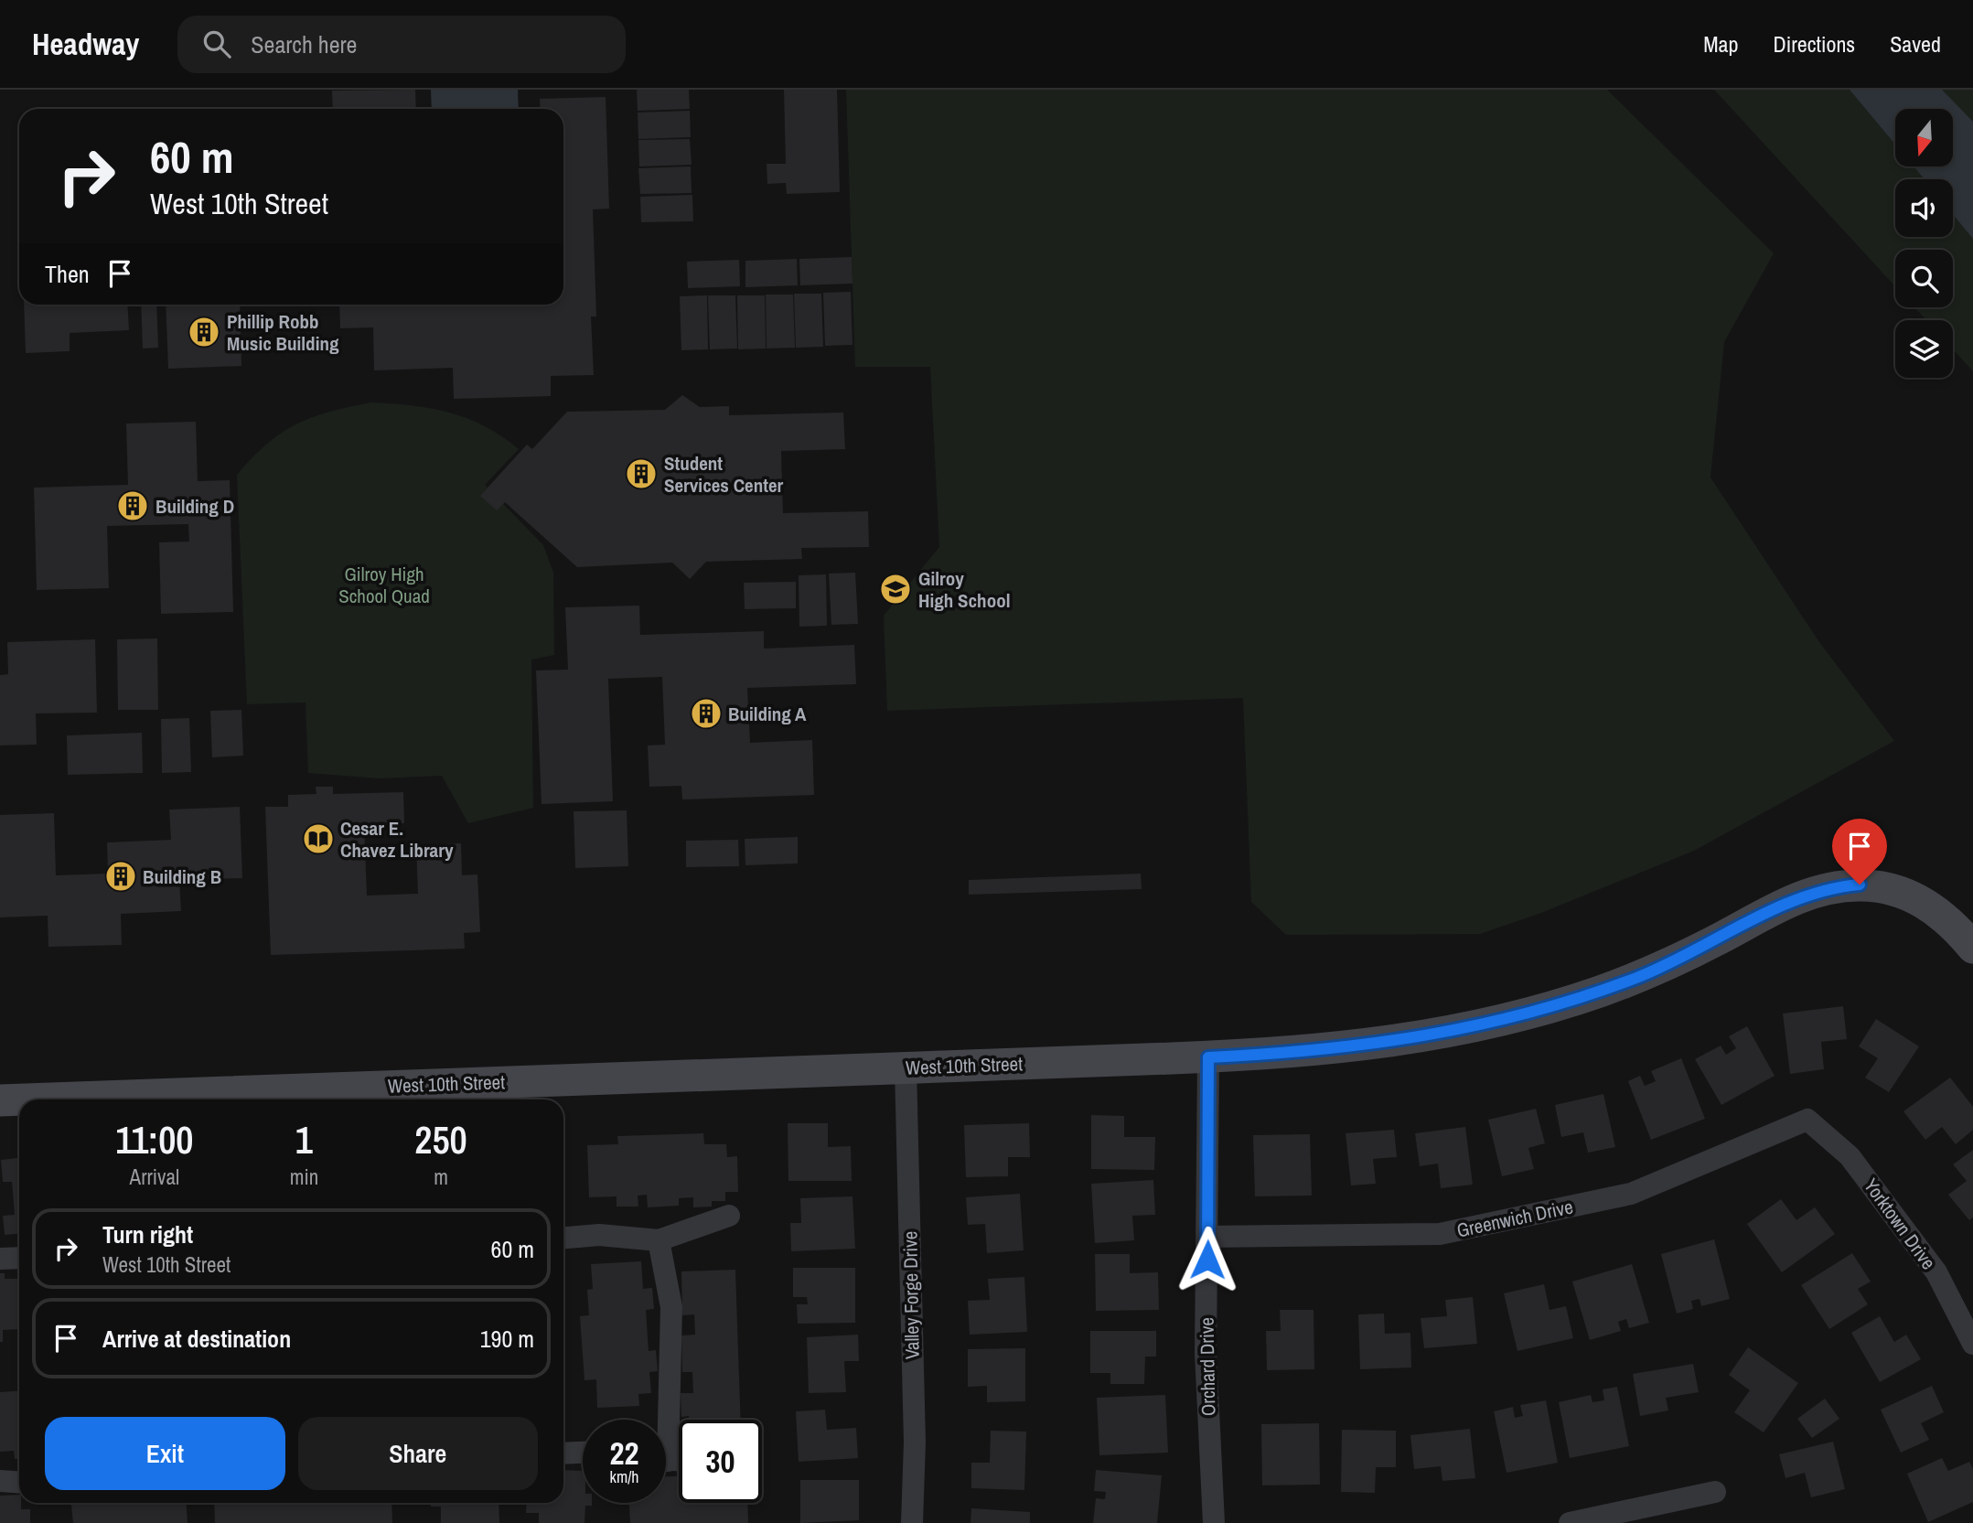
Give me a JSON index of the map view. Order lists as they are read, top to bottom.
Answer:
{
  "streets": {
    "street": [
      "West 10th Street",
      "Greenwich Drive",
      "Yorktown Drive",
      "Valley Forge Drive",
      "Orchard Drive"
    ]
  },
  "crossings": [
    ["West 10th Street", "Valley Forge Drive"],
    ["West 10th Street", "Orchard Drive"],
    ["Greenwich Drive", "Yorktown Drive"],
    ["Greenwich Drive", "Orchard Drive"]
  ],
  "parks": ["Gilroy High School Quad"],
  "places": {
    "building": [
      "Phillip Robb Music Building",
      "Student Services Center",
      "Building D",
      "Building A",
      "Building B"
    ],
    "school or university": ["Gilroy High School"],
    "library": ["Cesar E. Chavez Library"]
  },
  "north": "bottom",
  "page": {
    "header": "Headway",
    "search": "Search here",
    "nav": ["Map", "Directions", "Saved"],
    "turn": ["60 m", "West 10th Street"],
    "then": "Then",
    "eta": [
      "11:00",
      "Arrival",
      "1",
      "min",
      "250",
      "m"
    ],
    "list": [
      {
        "name": "Turn right",
        "note": "West 10th Street",
        "value": "60 m"
      },
      {
        "name": "Arrive at destination",
        "value": "190 m"
      }
    ],
    "buttons": ["Exit", "Share"],
    "speed": "22 km/h",
    "limit": "30"
  }
}
